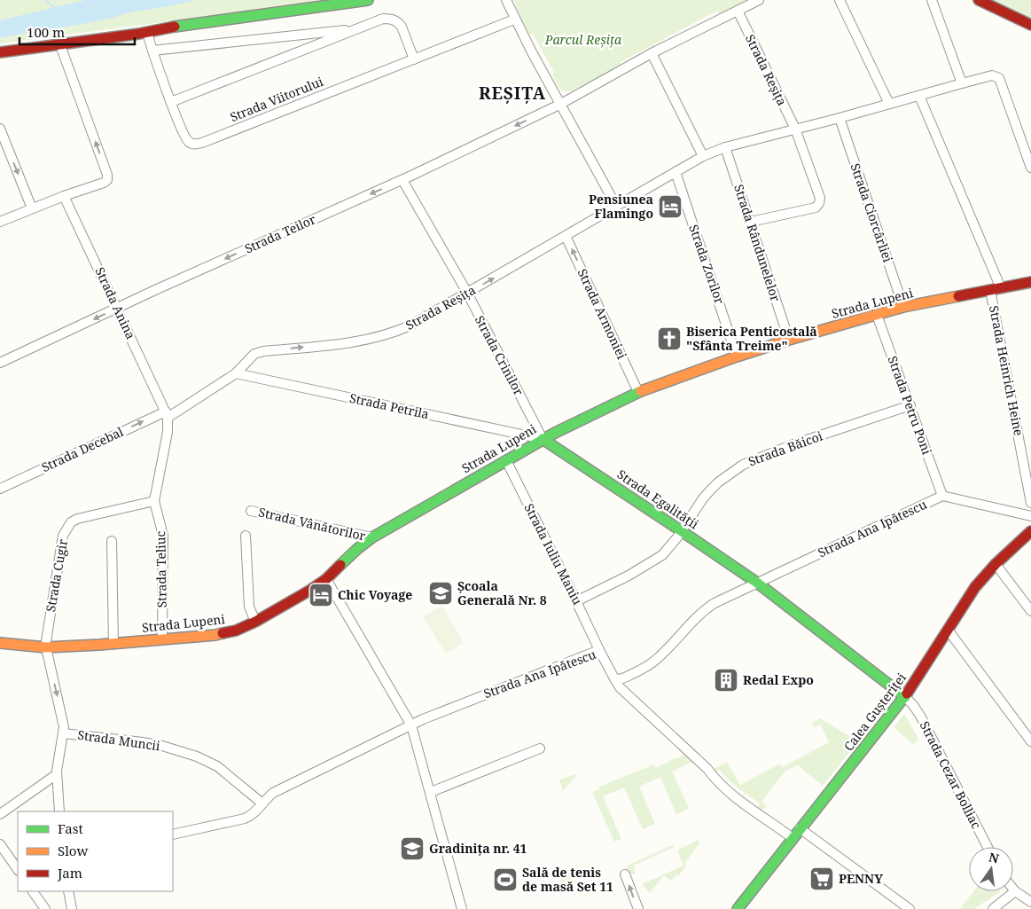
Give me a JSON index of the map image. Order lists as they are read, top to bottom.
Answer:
{
  "streets": {
    "street": [
      "Strada Reșița",
      "Strada Viitorului",
      "Strada Ciorcârliei",
      "Strada Teilor",
      "Strada Rândunelelor",
      "Strada Zorilor",
      "Strada Anina",
      "Strada Lupeni",
      "Strada Armoniei",
      "Strada Crinilor",
      "Strada Heinrich Heine",
      "Strada Petru Poni",
      "Strada Petrila",
      "Strada Băicoi",
      "Strada Decebal",
      "Strada Egalității",
      "Strada Vânătorilor",
      "Strada Ana Ipătescu",
      "Strada Iuliu Maniu",
      "Strada Teliuc",
      "Strada Cugir",
      "Calea Gușteriței",
      "Strada Muncii",
      "Strada Cezar Bolliac"
    ]
  },
  "crossings": [
    ["Strada Reșița", "Strada Ciorcârliei"],
    ["Strada Reșița", "Strada Rândunelelor"],
    ["Strada Reșița", "Strada Zorilor"],
    ["Strada Reșița", "Strada Anina"],
    ["Strada Reșița", "Strada Armoniei"],
    ["Strada Reșița", "Strada Crinilor"],
    ["Strada Reșița", "Strada Heinrich Heine"],
    ["Strada Reșița", "Strada Petrila"],
    ["Strada Reșița", "Strada Decebal"],
    ["Strada Ciorcârliei", "Strada Lupeni"],
    ["Strada Teilor", "Strada Anina"],
    ["Strada Teilor", "Strada Crinilor"],
    ["Strada Rândunelelor", "Strada Lupeni"],
    ["Strada Zorilor", "Strada Lupeni"],
    ["Strada Anina", "Strada Decebal"],
    ["Strada Lupeni", "Strada Armoniei"],
    ["Strada Lupeni", "Strada Crinilor"],
    ["Strada Lupeni", "Strada Heinrich Heine"],
    ["Strada Lupeni", "Strada Petru Poni"],
    ["Strada Lupeni", "Strada Petrila"],
    ["Strada Lupeni", "Strada Egalității"],
    ["Strada Lupeni", "Strada Vânătorilor"],
    ["Strada Lupeni", "Strada Iuliu Maniu"],
    ["Strada Lupeni", "Strada Teliuc"],
    ["Strada Lupeni", "Strada Cugir"],
    ["Strada Crinilor", "Strada Petrila"],
    ["Strada Crinilor", "Strada Egalității"],
    ["Strada Petru Poni", "Strada Băicoi"],
    ["Strada Petru Poni", "Strada Ana Ipătescu"],
    ["Strada Petrila", "Strada Egalității"],
    ["Strada Băicoi", "Strada Egalității"],
    ["Strada Băicoi", "Strada Iuliu Maniu"],
    ["Strada Egalității", "Strada Ana Ipătescu"],
    ["Strada Egalității", "Calea Gușteriței"],
    ["Strada Egalității", "Strada Cezar Bolliac"],
    ["Strada Ana Ipătescu", "Strada Iuliu Maniu"],
    ["Strada Ana Ipătescu", "Strada Muncii"],
    ["Strada Teliuc", "Strada Cugir"],
    ["Calea Gușteriței", "Strada Cezar Bolliac"]
  ],
  "one_way": ["Strada Teilor", "Strada Armoniei", "Strada Decebal"],
  "districts": ["REȘIȚA"],
  "parks": ["Parcul Reșița"],
  "places": {
    "hotel": ["Pensiunea Flamingo", "Chic Voyage"],
    "church": ["Biserica Penticostală \"Sfânta Treime\""],
    "school or university": ["Școala Generală Nr. 8", "Gradinița nr. 41"],
    "building": ["Redal Expo"],
    "supermarket": ["PENNY"],
    "sports": ["Sală de tenis de masă Set 11"]
  },
  "legend": ["Fast", "Slow", "Jam"],
  "scale_bar": "100 m",
  "north": "top"
}
